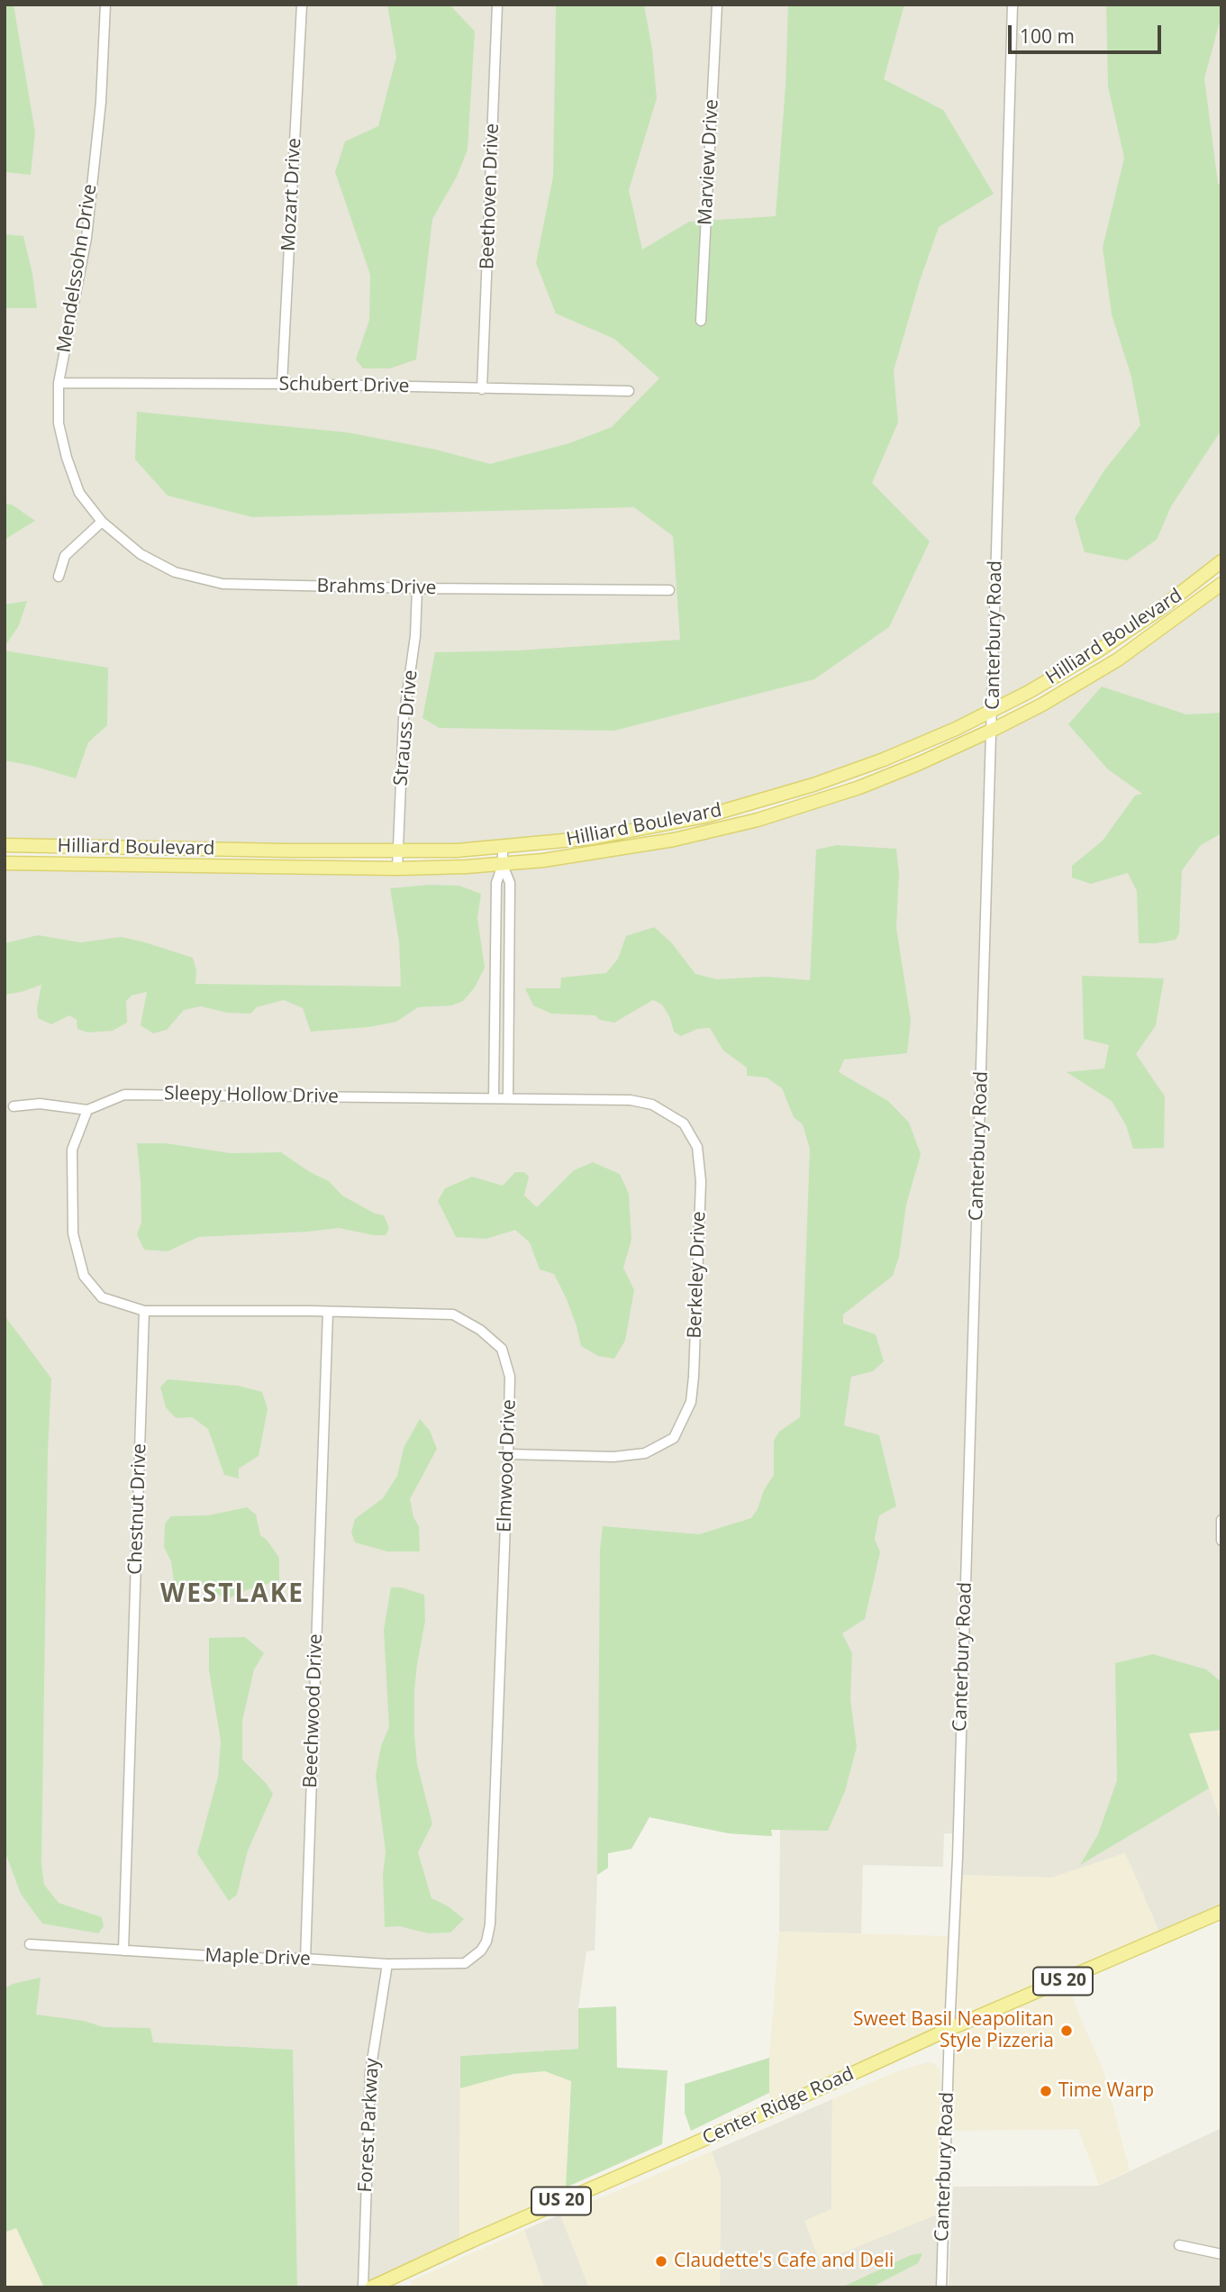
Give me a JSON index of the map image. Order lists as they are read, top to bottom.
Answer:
{
  "streets": {
    "main road": ["Hilliard Boulevard", "US 20", "Center Ridge Road"],
    "street": [
      "Marview Drive",
      "Mozart Drive",
      "Beethoven Drive",
      "Mendelssohn Drive",
      "Schubert Drive",
      "Brahms Drive",
      "Canterbury Road",
      "Strauss Drive",
      "Sleepy Hollow Drive",
      "Berkeley Drive",
      "Elmwood Drive",
      "Chestnut Drive",
      "Beechwood Drive",
      "Maple Drive",
      "Forest Parkway"
    ]
  },
  "crossings": [
    ["Mozart Drive", "Schubert Drive"],
    ["Beethoven Drive", "Schubert Drive"],
    ["Mendelssohn Drive", "Schubert Drive"],
    ["Mendelssohn Drive", "Brahms Drive"],
    ["Brahms Drive", "Strauss Drive"],
    ["Canterbury Road", "Hilliard Boulevard"],
    ["Canterbury Road", "Center Ridge Road"],
    ["Hilliard Boulevard", "Strauss Drive"],
    ["Sleepy Hollow Drive", "Berkeley Drive"],
    ["Berkeley Drive", "Elmwood Drive"],
    ["Elmwood Drive", "Chestnut Drive"],
    ["Elmwood Drive", "Beechwood Drive"],
    ["Elmwood Drive", "Maple Drive"],
    ["Chestnut Drive", "Maple Drive"],
    ["Beechwood Drive", "Maple Drive"],
    ["Maple Drive", "Forest Parkway"]
  ],
  "districts": ["WESTLAKE"],
  "places": ["Sweet Basil Neapolitan Style Pizzeria", "Time Warp", "Claudette's Cafe and Deli"],
  "scale_bar": "100 m"
}
